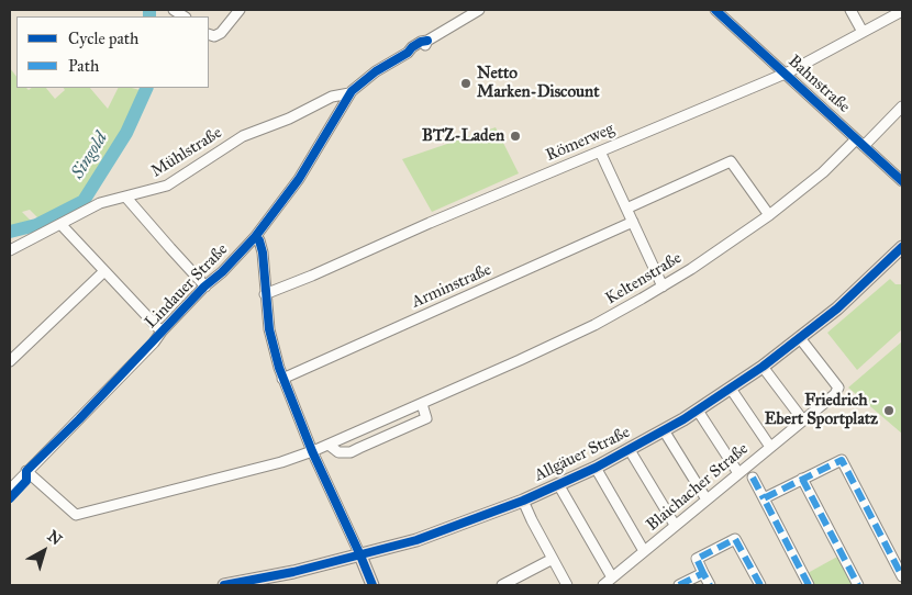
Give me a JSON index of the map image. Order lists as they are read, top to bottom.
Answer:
{
  "streets": {
    "main road": ["Allgäuer Straße"],
    "street": [
      "Bahnstraße",
      "Römerweg",
      "Mühlstraße",
      "Keltenstraße",
      "Lindauer Straße",
      "Arminstraße",
      "Blaichacher Straße"
    ]
  },
  "crossings": [
    ["Bahnstraße", "Römerweg"],
    ["Bahnstraße", "Keltenstraße"],
    ["Mühlstraße", "Lindauer Straße"],
    ["Keltenstraße", "Lindauer Straße"],
    ["Allgäuer Straße", "Blaichacher Straße"]
  ],
  "water": ["Singold"],
  "places": ["Netto Marken-Discount", "BTZ-Laden", "Friedrich - Ebert Sportplatz"],
  "legend": ["Cycle path", "Path"],
  "north": "top right"
}
